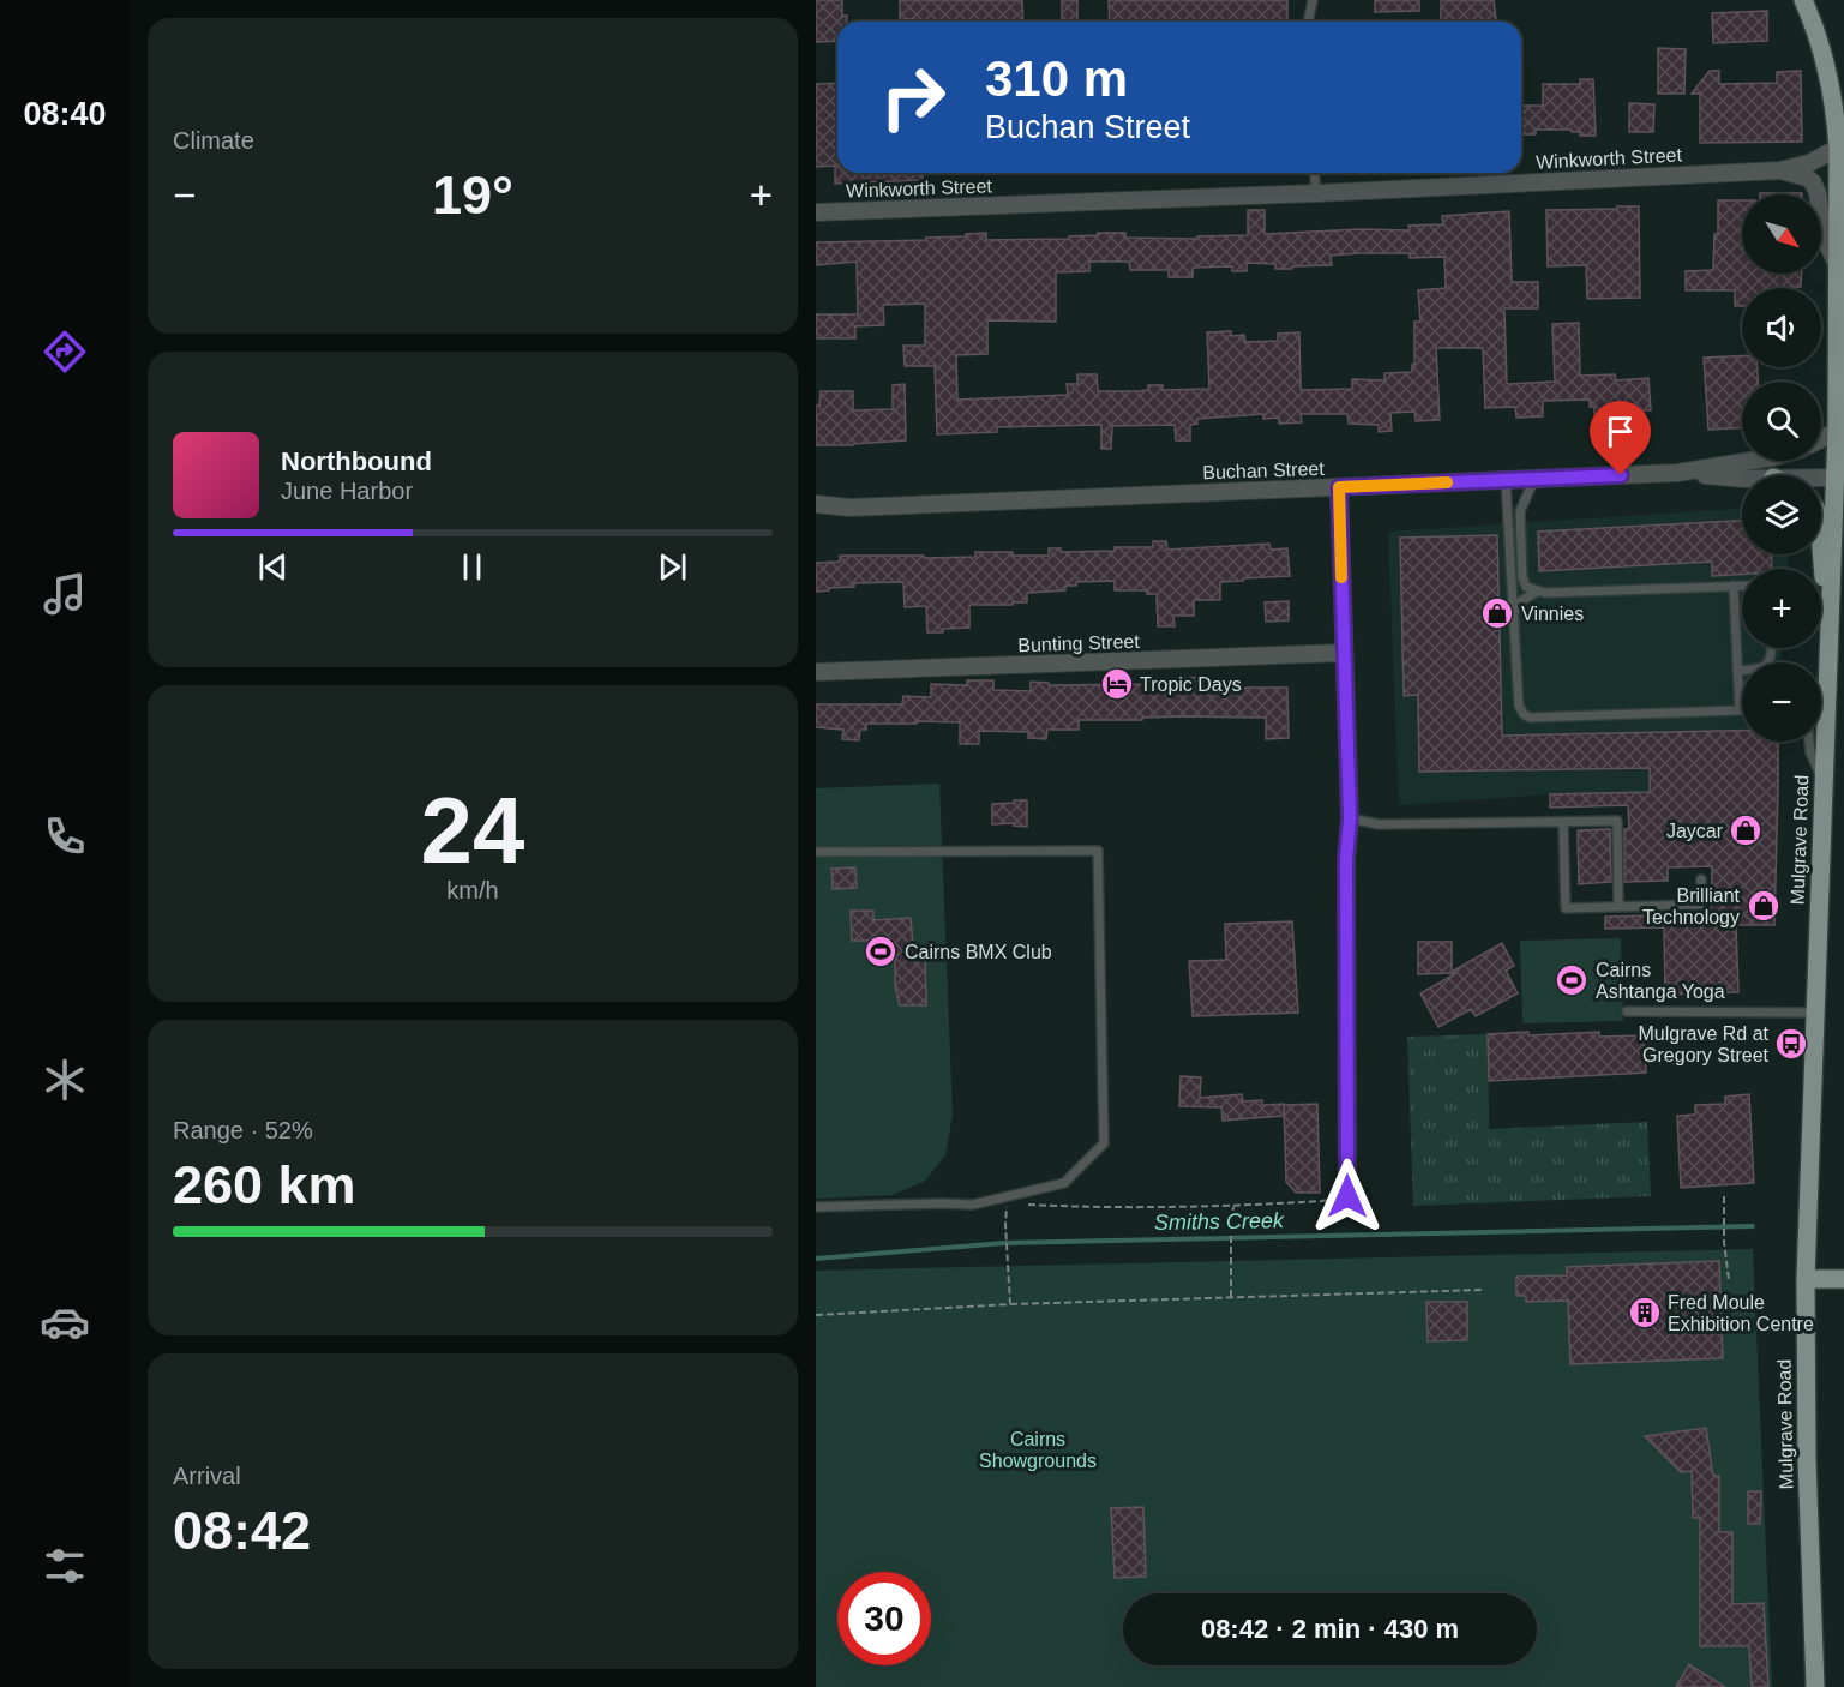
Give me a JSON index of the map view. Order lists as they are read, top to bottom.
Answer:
{
  "streets": {
    "main road": ["Mulgrave Road"],
    "street": ["Winkworth Street", "Buchan Street", "Bunting Street"]
  },
  "crossings": [
    ["Winkworth Street", "Mulgrave Road"],
    ["Buchan Street", "Mulgrave Road"]
  ],
  "water": ["Smiths Creek"],
  "parks": ["Cairns Showgrounds"],
  "places": {
    "shop": ["Vinnies", "Jaycar", "Brilliant Technology"],
    "hotel": ["Tropic Days"],
    "sports": ["Cairns BMX Club", "Cairns Ashtanga Yoga"],
    "bus stop": ["Mulgrave Rd at Gregory Street"],
    "building": ["Fred Moule Exhibition Centre"]
  },
  "north": "bottom right",
  "page": {
    "tabs": "08:40",
    "tile": [
      "Climate",
      ["24", "km/h"],
      ["Range · 52%", "260 km"],
      ["Arrival", "08:42"]
    ],
    "turn": ["310 m", "Buchan Street"],
    "heat": ["−", "19°", "+"],
    "map_buttons": ["+", "−"],
    "song": ["Northbound", "June Harbor"],
    "limit": "30",
    "trip": "08:42 · 2 min · 430 m"
  }
}
